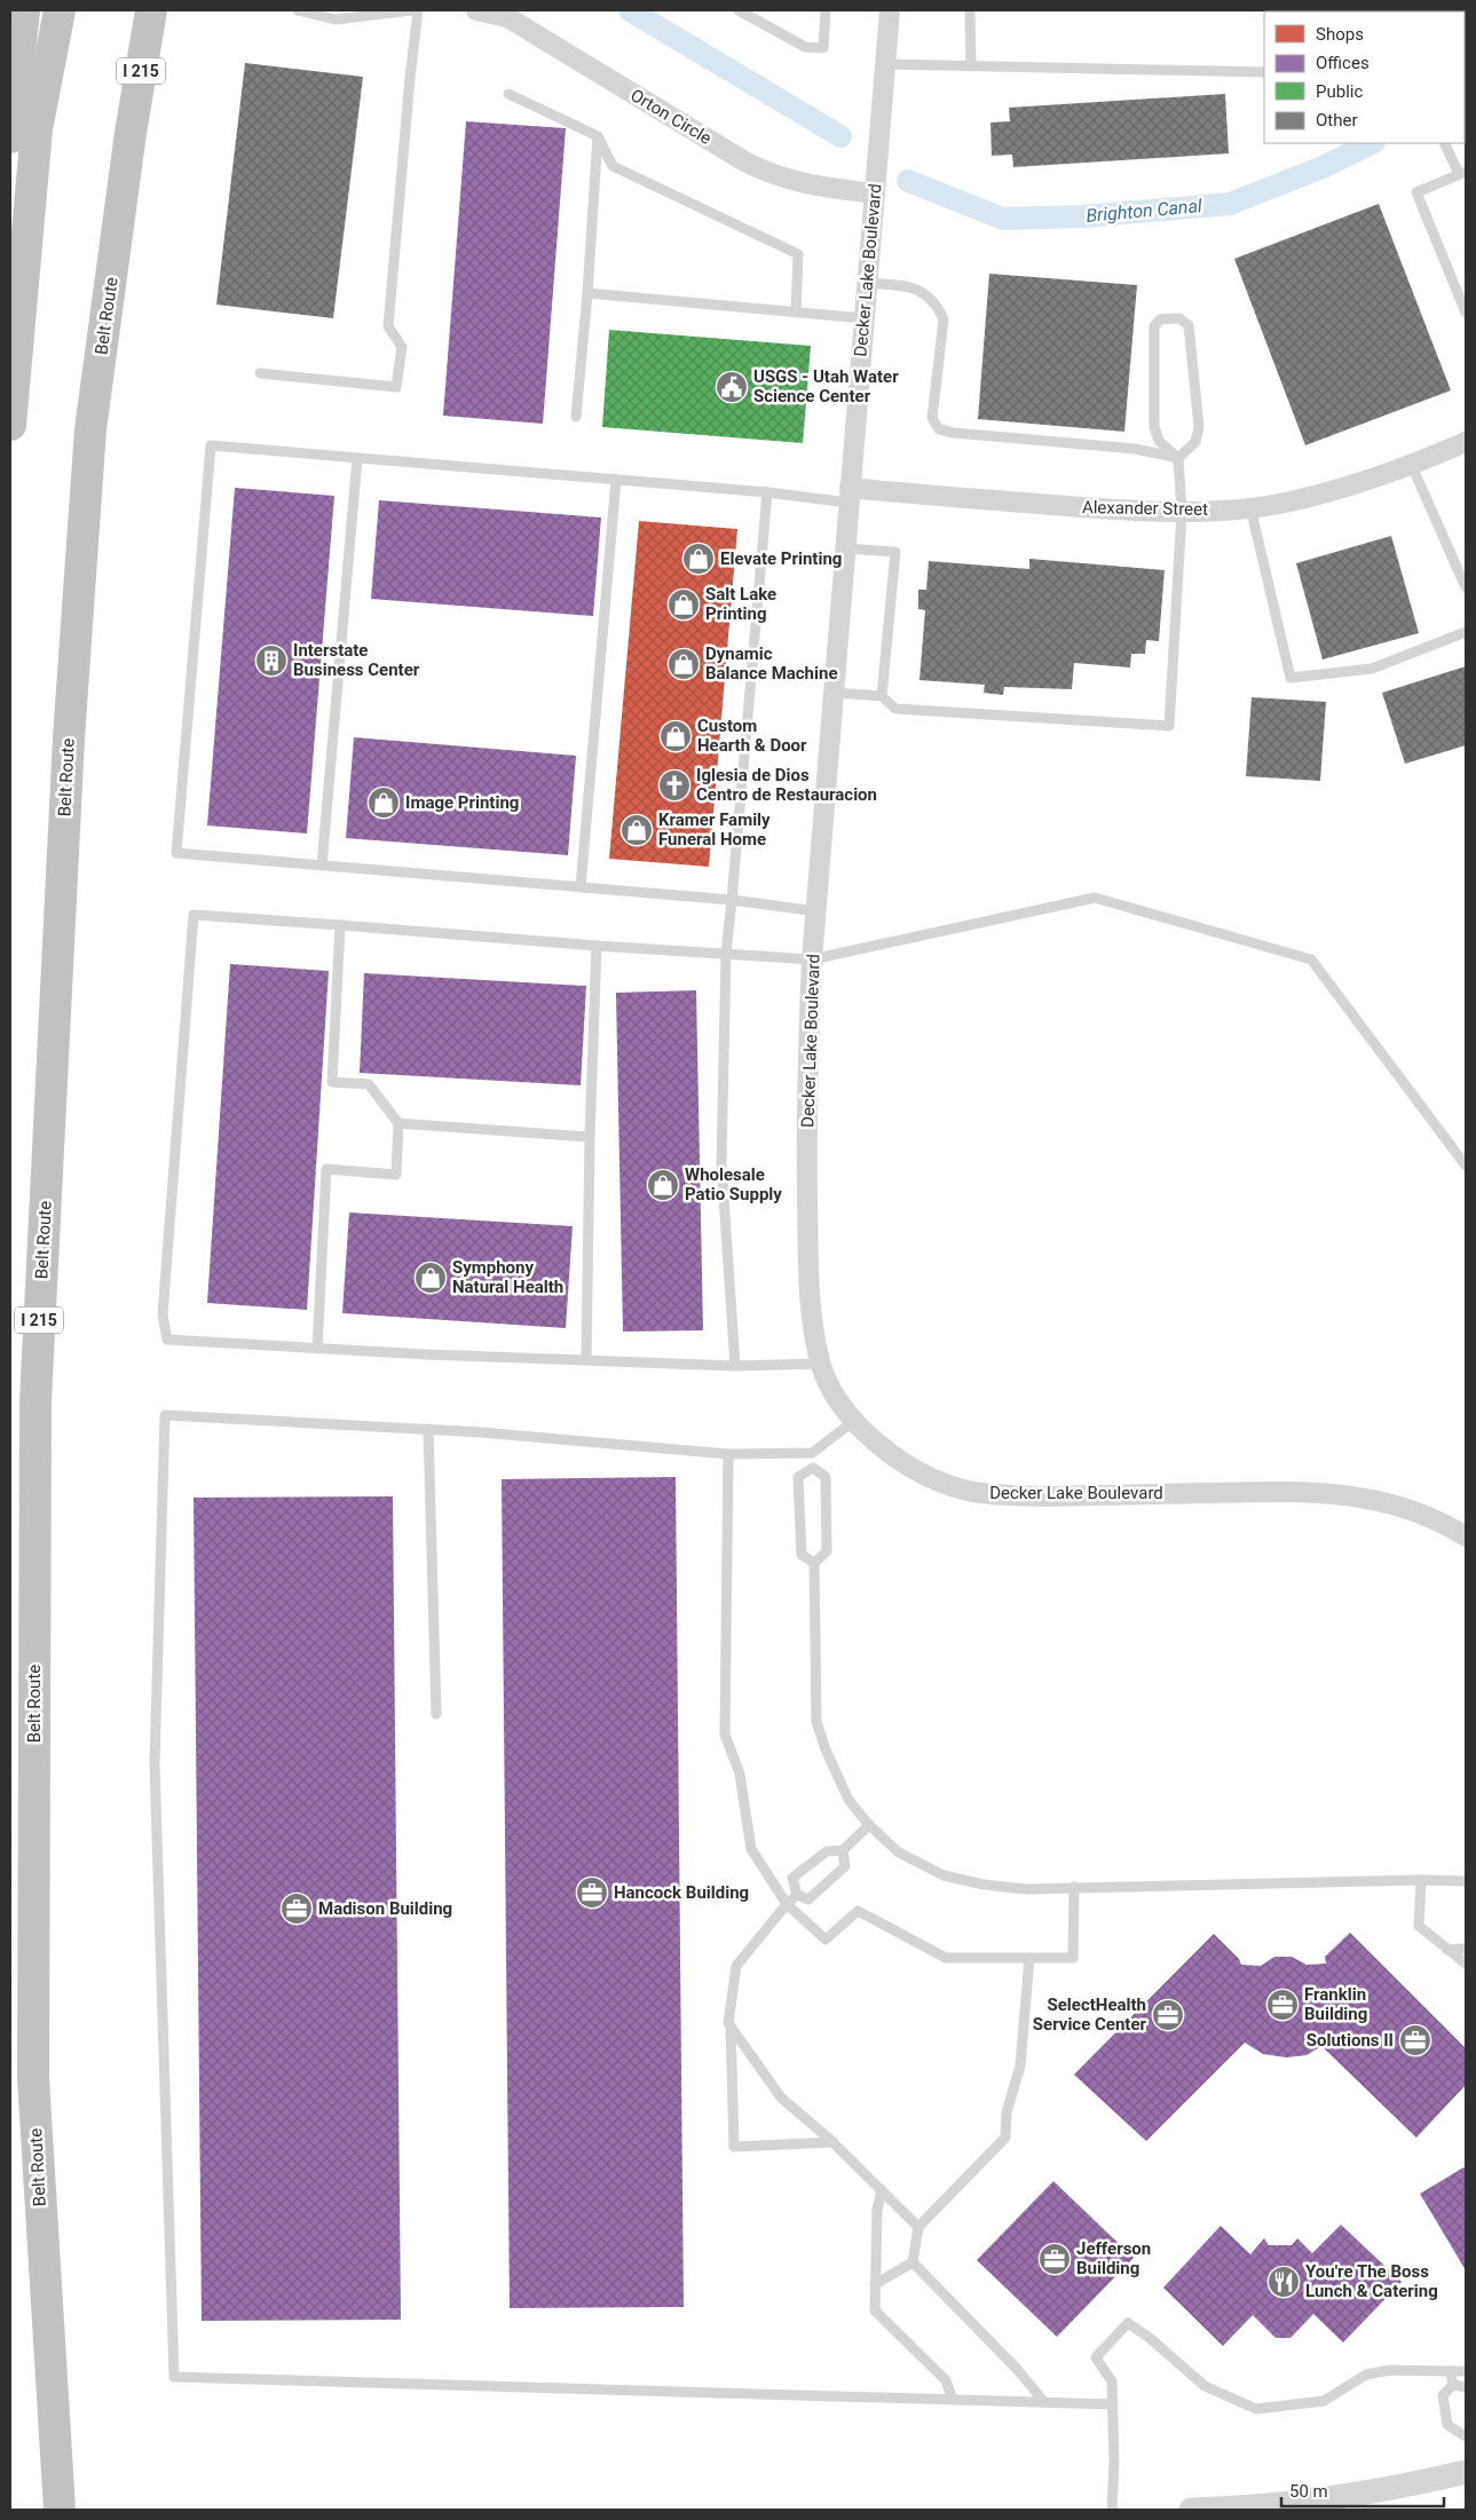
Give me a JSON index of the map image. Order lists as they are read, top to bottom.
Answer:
{
  "streets": {
    "highway": ["I 215", "Belt Route"],
    "street": ["Orton Circle", "Decker Lake Boulevard", "Alexander Street"]
  },
  "crossings": [
    ["Orton Circle", "Decker Lake Boulevard"],
    ["Decker Lake Boulevard", "Alexander Street"]
  ],
  "water": ["Brighton Canal"],
  "places": {
    "public building": ["USGS - Utah Water Science Center"],
    "shop": [
      "Elevate Printing",
      "Salt Lake Printing",
      "Dynamic Balance Machine",
      "Custom Hearth & Door",
      "Image Printing",
      "Kramer Family Funeral Home",
      "Wholesale Patio Supply",
      "Symphony Natural Health"
    ],
    "building": ["Interstate Business Center"],
    "church": ["Iglesia de Dios Centro de Restauracion"],
    "office": [
      "Hancock Building",
      "Madison Building",
      "Franklin Building",
      "SelectHealth Service Center",
      "Solutions II",
      "Jefferson Building"
    ],
    "restaurant": ["You're The Boss Lunch & Catering"]
  },
  "legend": [
    "Shops",
    "Offices",
    "Public",
    "Other"
  ],
  "scale_bar": "50 m"
}
